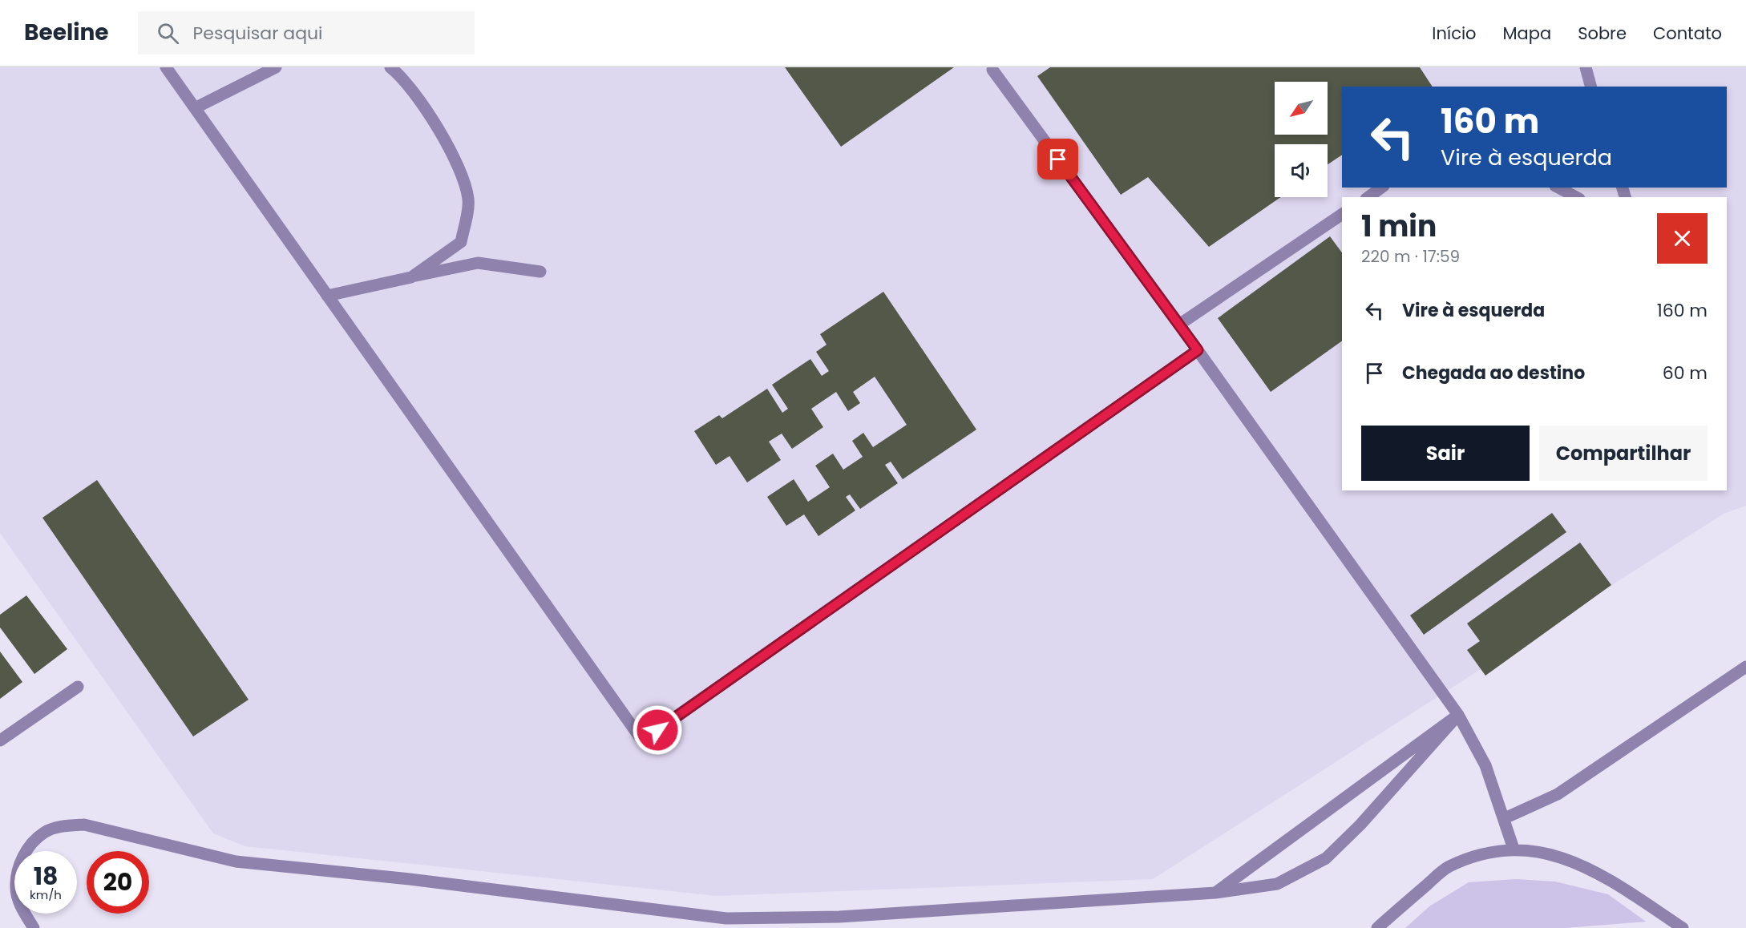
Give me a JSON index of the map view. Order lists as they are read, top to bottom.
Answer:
{
  "north": "bottom left",
  "page": {
    "header": "Beeline",
    "search": "Pesquisar aqui",
    "nav": [
      "Início",
      "Mapa",
      "Sobre",
      "Contato"
    ],
    "turn": ["160 m", "Vire à esquerda"],
    "heading": ["1 min", "220 m · 17:59"],
    "list": [
      {
        "name": "Vire à esquerda",
        "value": "160 m"
      },
      {
        "name": "Chegada ao destino",
        "value": "60 m"
      }
    ],
    "buttons": ["Sair", "Compartilhar"],
    "speed": "18 km/h",
    "limit": "20"
  }
}
